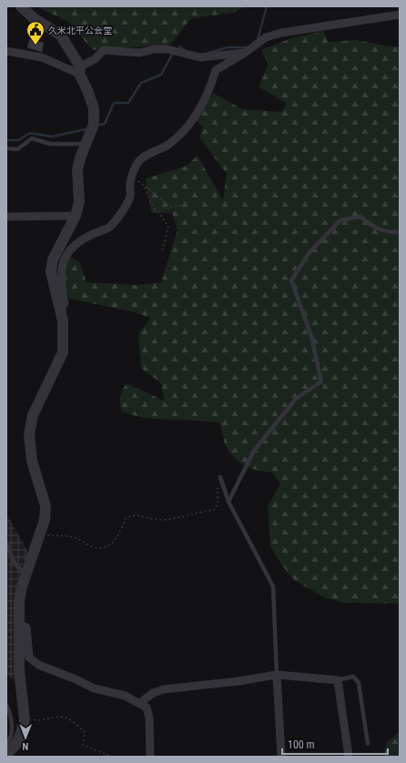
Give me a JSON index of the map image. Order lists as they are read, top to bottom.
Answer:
{
  "places": {
    "public building": ["久米北平公会堂"]
  },
  "scale_bar": "100 m",
  "north": "bottom"
}
